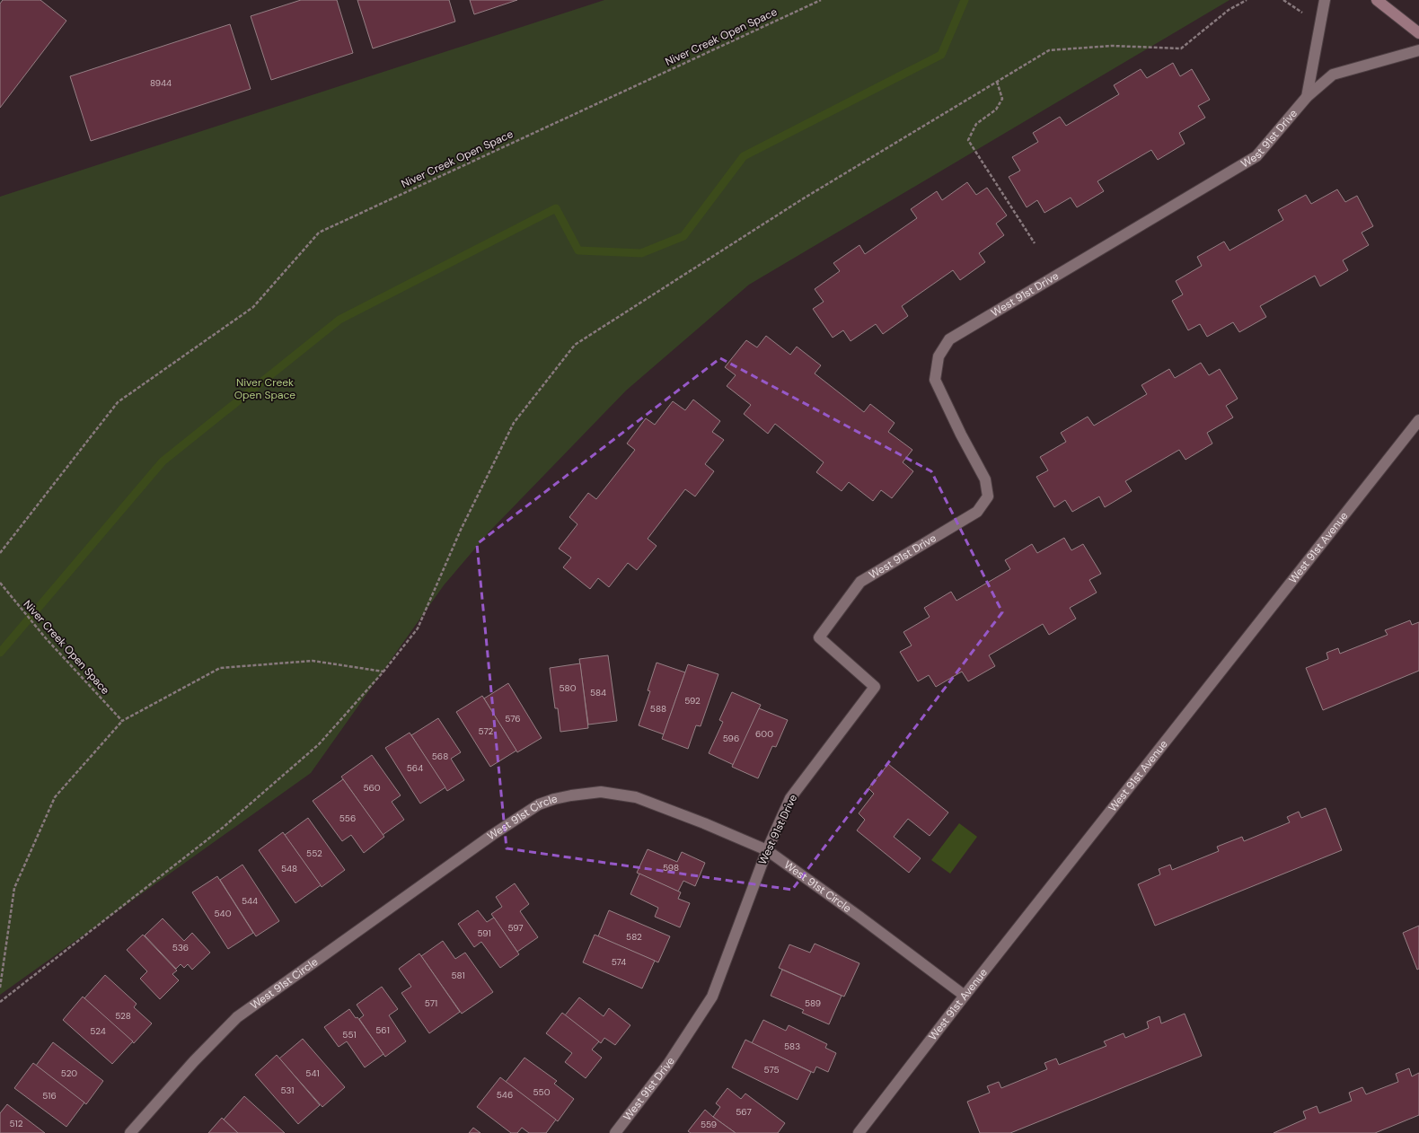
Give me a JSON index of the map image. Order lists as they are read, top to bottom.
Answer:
{
  "streets": {
    "street": ["West 91st Drive", "West 91st Avenue", "West 91st Circle"],
    "path": ["Niver Creek Open Space"]
  },
  "crossings": [
    ["West 91st Drive", "West 91st Circle"],
    ["West 91st Avenue", "West 91st Circle"]
  ],
  "parks": ["Niver Creek Open Space"],
  "house_numbers": [
    "8944",
    "580",
    "584",
    "592",
    "588",
    "576",
    "572",
    "600",
    "596",
    "568",
    "564",
    "560",
    "556",
    "552",
    "598",
    "548",
    "544",
    "540",
    "597",
    "591",
    "582",
    "536",
    "574",
    "581",
    "571",
    "589",
    "528",
    "561",
    "524",
    "551",
    "583",
    "575",
    "520",
    "541",
    "531",
    "550",
    "546",
    "516",
    "567",
    "512",
    "559"
  ]
}
